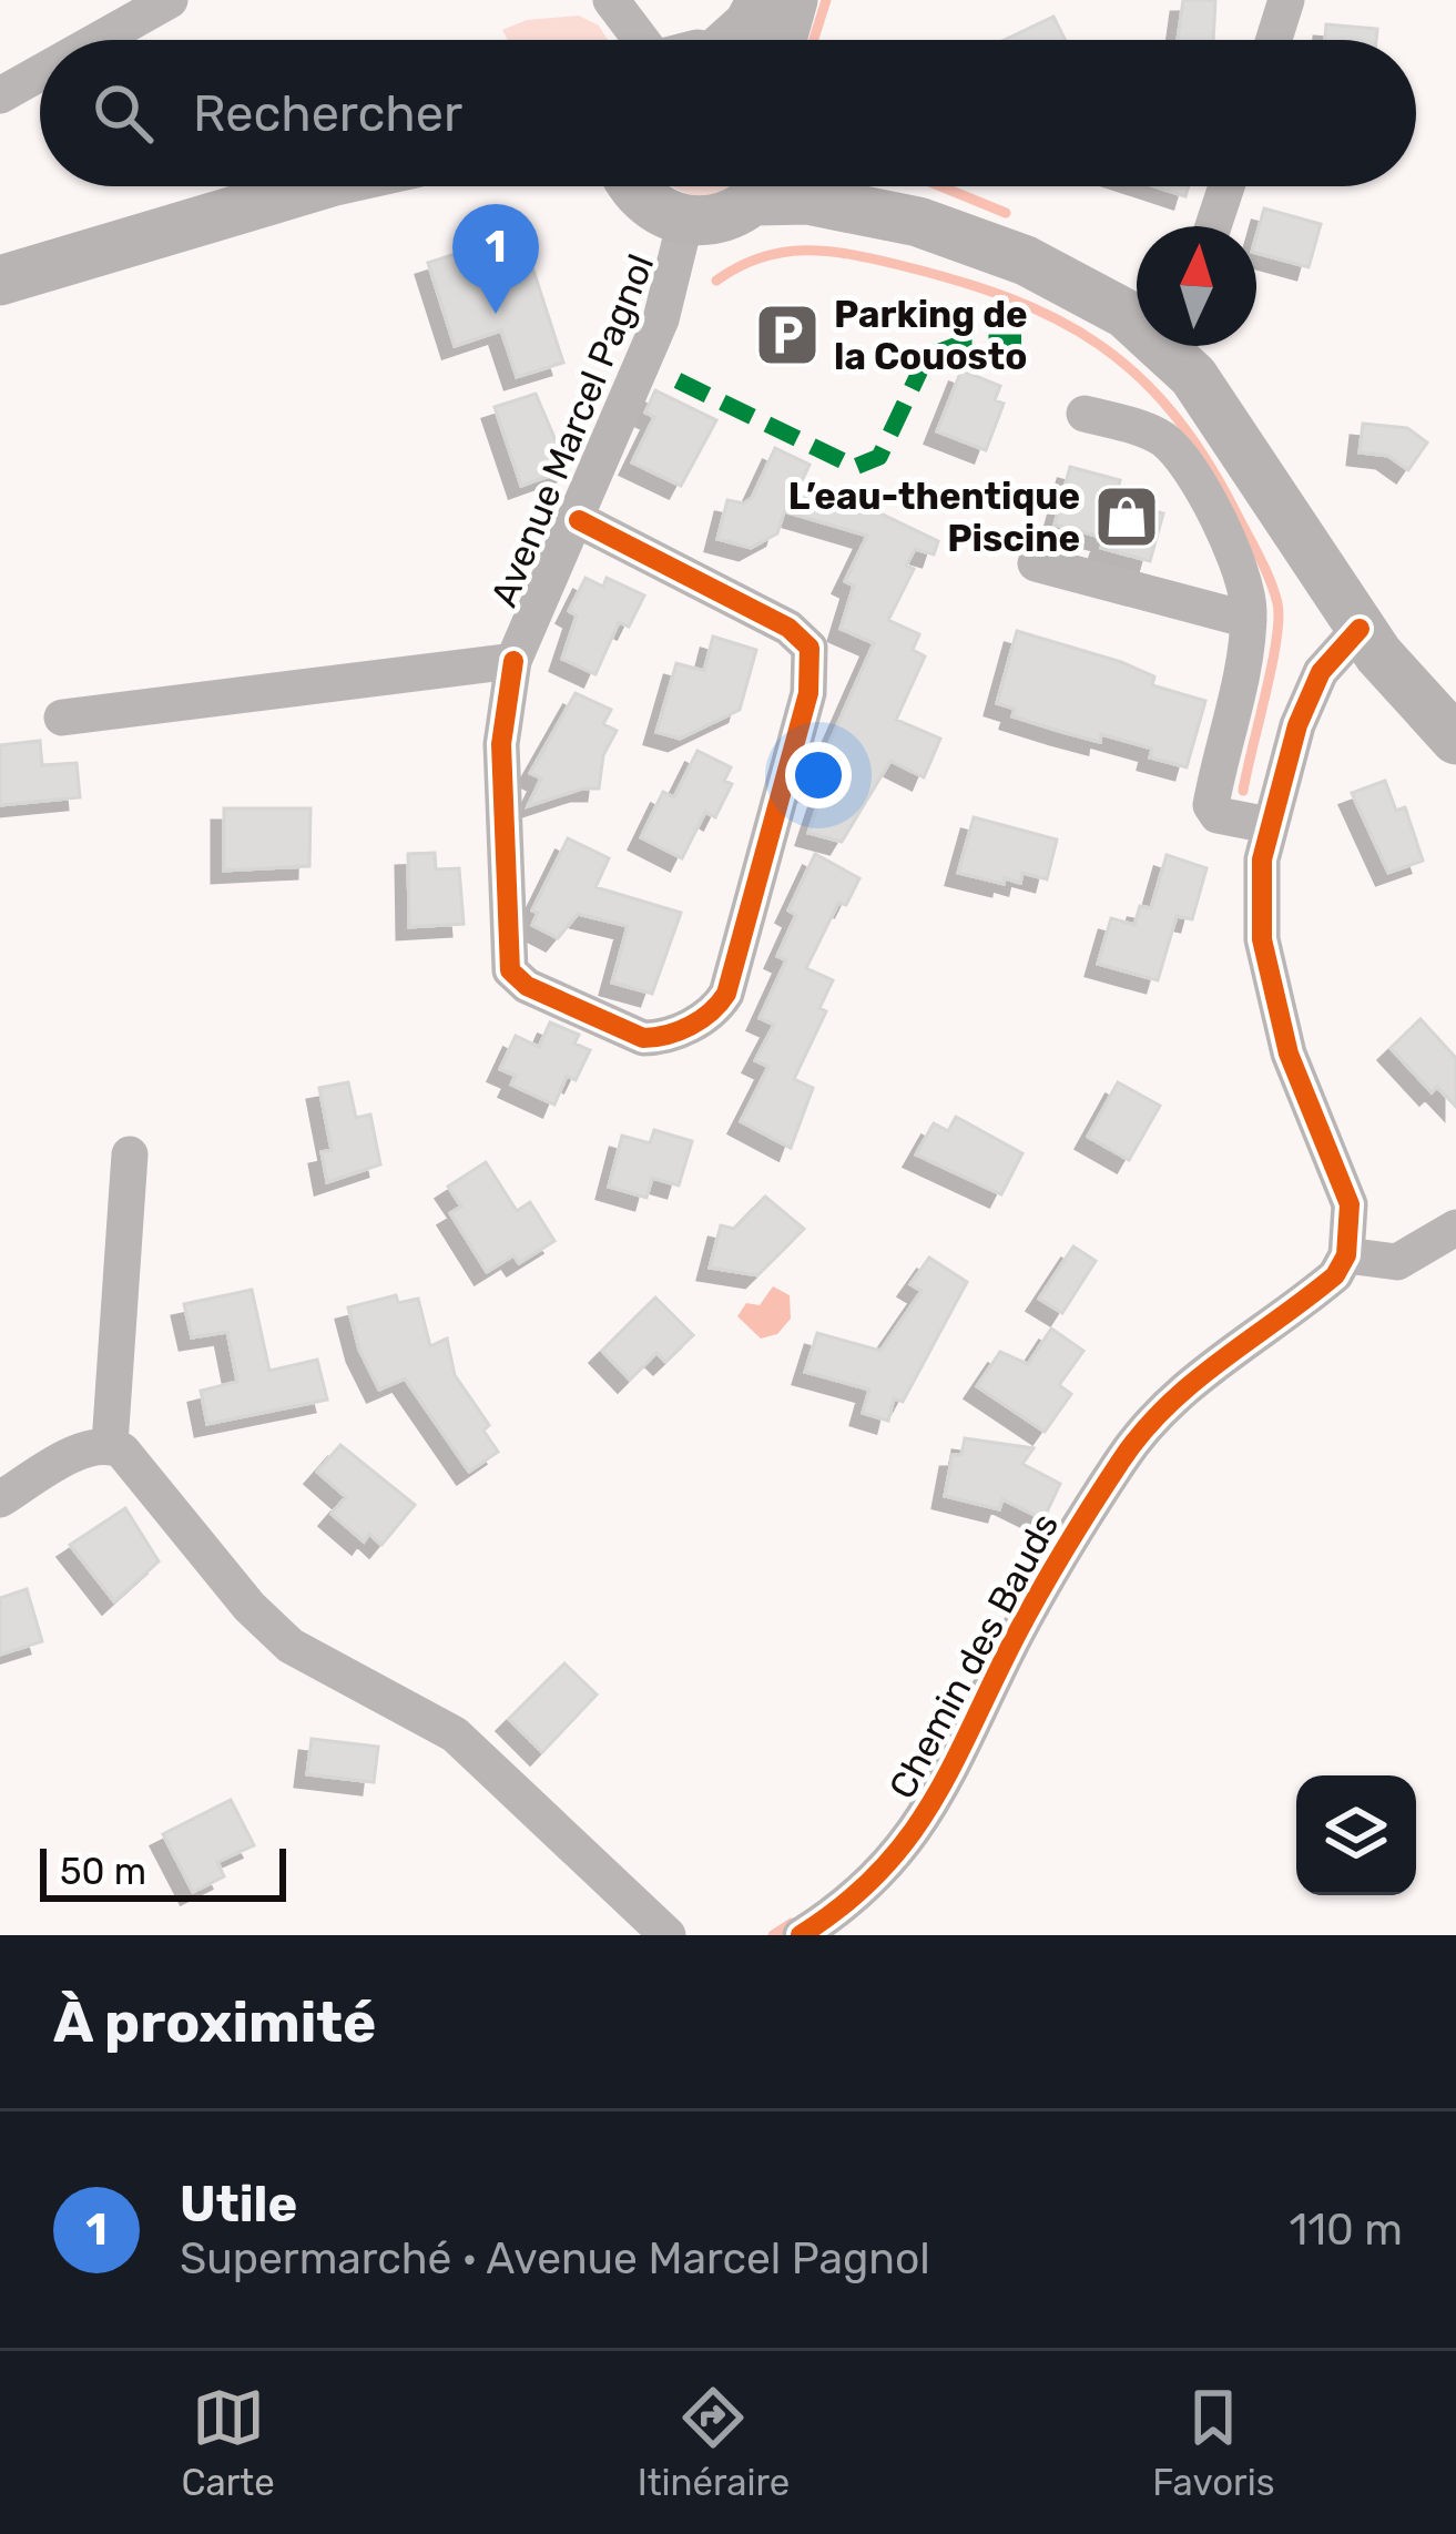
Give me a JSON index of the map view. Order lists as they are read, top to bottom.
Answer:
{
  "streets": {
    "street": ["Avenue Marcel Pagnol", "Chemin des Bauds"]
  },
  "places": {
    "parking": ["Parking de la Couosto"],
    "shop": ["L’eau-thentique Piscine"]
  },
  "scale_bar": "50 m",
  "north": "top",
  "page": {
    "search": "Rechercher",
    "pins": "1",
    "scale": "50 m",
    "heading": "À proximité",
    "list": [
      {
        "mark": "1",
        "name": "Utile",
        "note": "Supermarché · Avenue Marcel Pagnol",
        "value": "110 m"
      }
    ],
    "nav": ["Carte", "Itinéraire", "Favoris"]
  }
}
